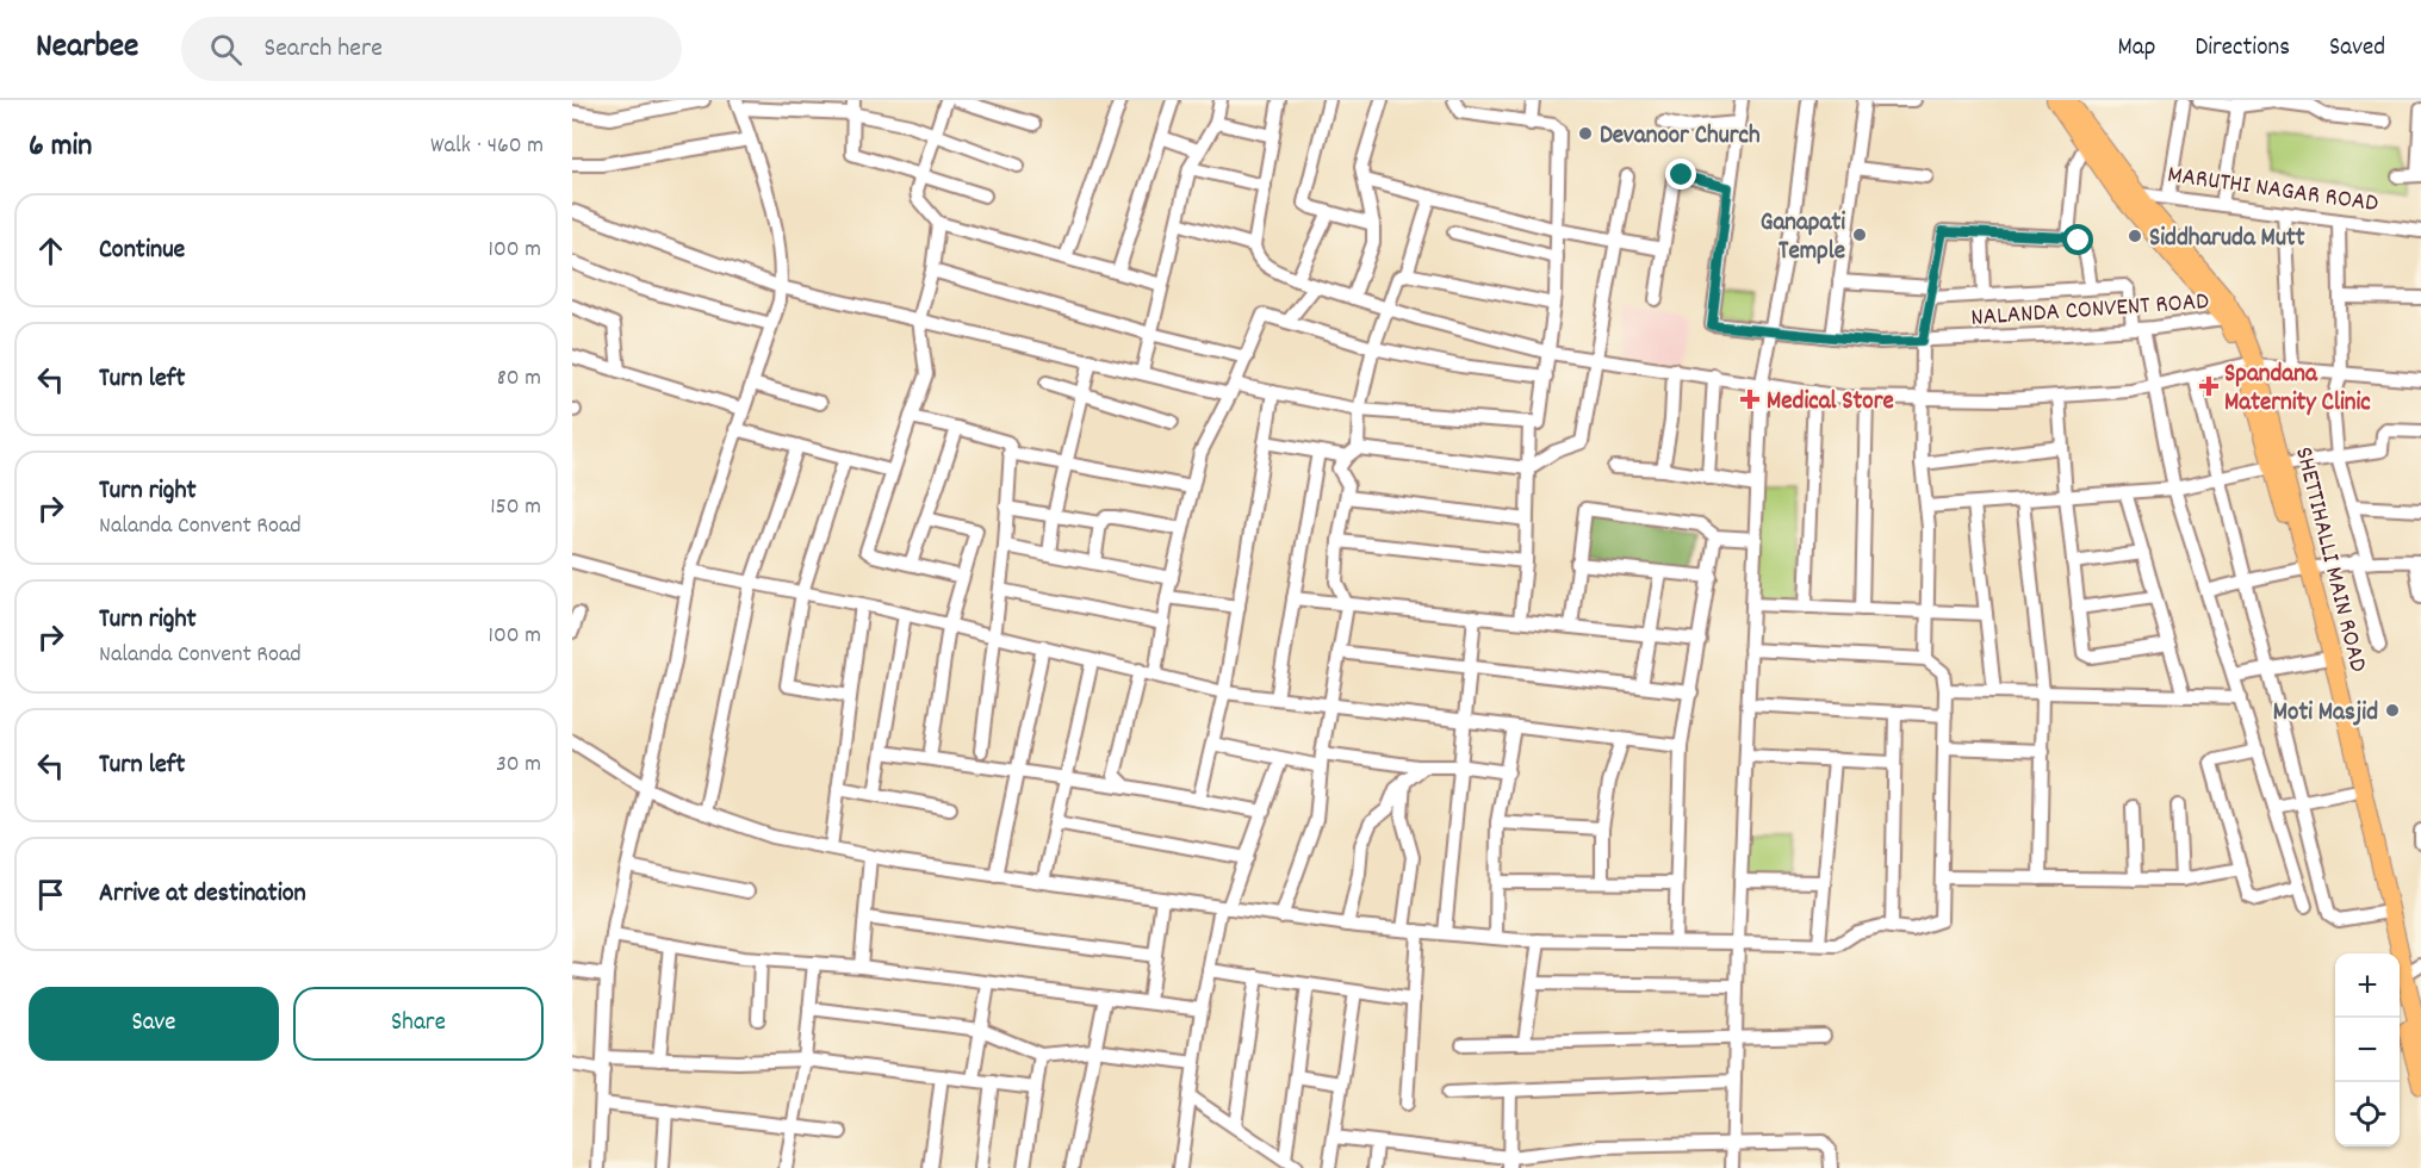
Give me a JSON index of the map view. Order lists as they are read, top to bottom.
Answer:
{
  "streets": {
    "main road": ["SHETTIHALLI MAIN ROAD"],
    "street": ["MARUTHI NAGAR ROAD", "NALANDA CONVENT ROAD"]
  },
  "crossings": [
    ["MARUTHI NAGAR ROAD", "SHETTIHALLI MAIN ROAD"],
    ["NALANDA CONVENT ROAD", "SHETTIHALLI MAIN ROAD"]
  ],
  "places": {
    "other": [
      "Devanoor Church",
      "Ganapati Temple",
      "Siddharuda Mutt",
      "Moti Masjid"
    ],
    "health": ["Spandana Maternity Clinic", "Medical Store"]
  },
  "page": {
    "header": "Nearbee",
    "search": "Search here",
    "nav": ["Map", "Directions", "Saved"],
    "heading": ["6 min", "Walk · 460 m"],
    "list": [
      ["Continue", "100 m"],
      ["Turn left", "80 m"],
      ["Turn right", "Nalanda Convent Road", "150 m"],
      ["Turn right", "Nalanda Convent Road", "100 m"],
      ["Turn left", "30 m"],
      "Arrive at destination"
    ],
    "map_buttons": ["+", "−"],
    "buttons": ["Save", "Share"]
  }
}
